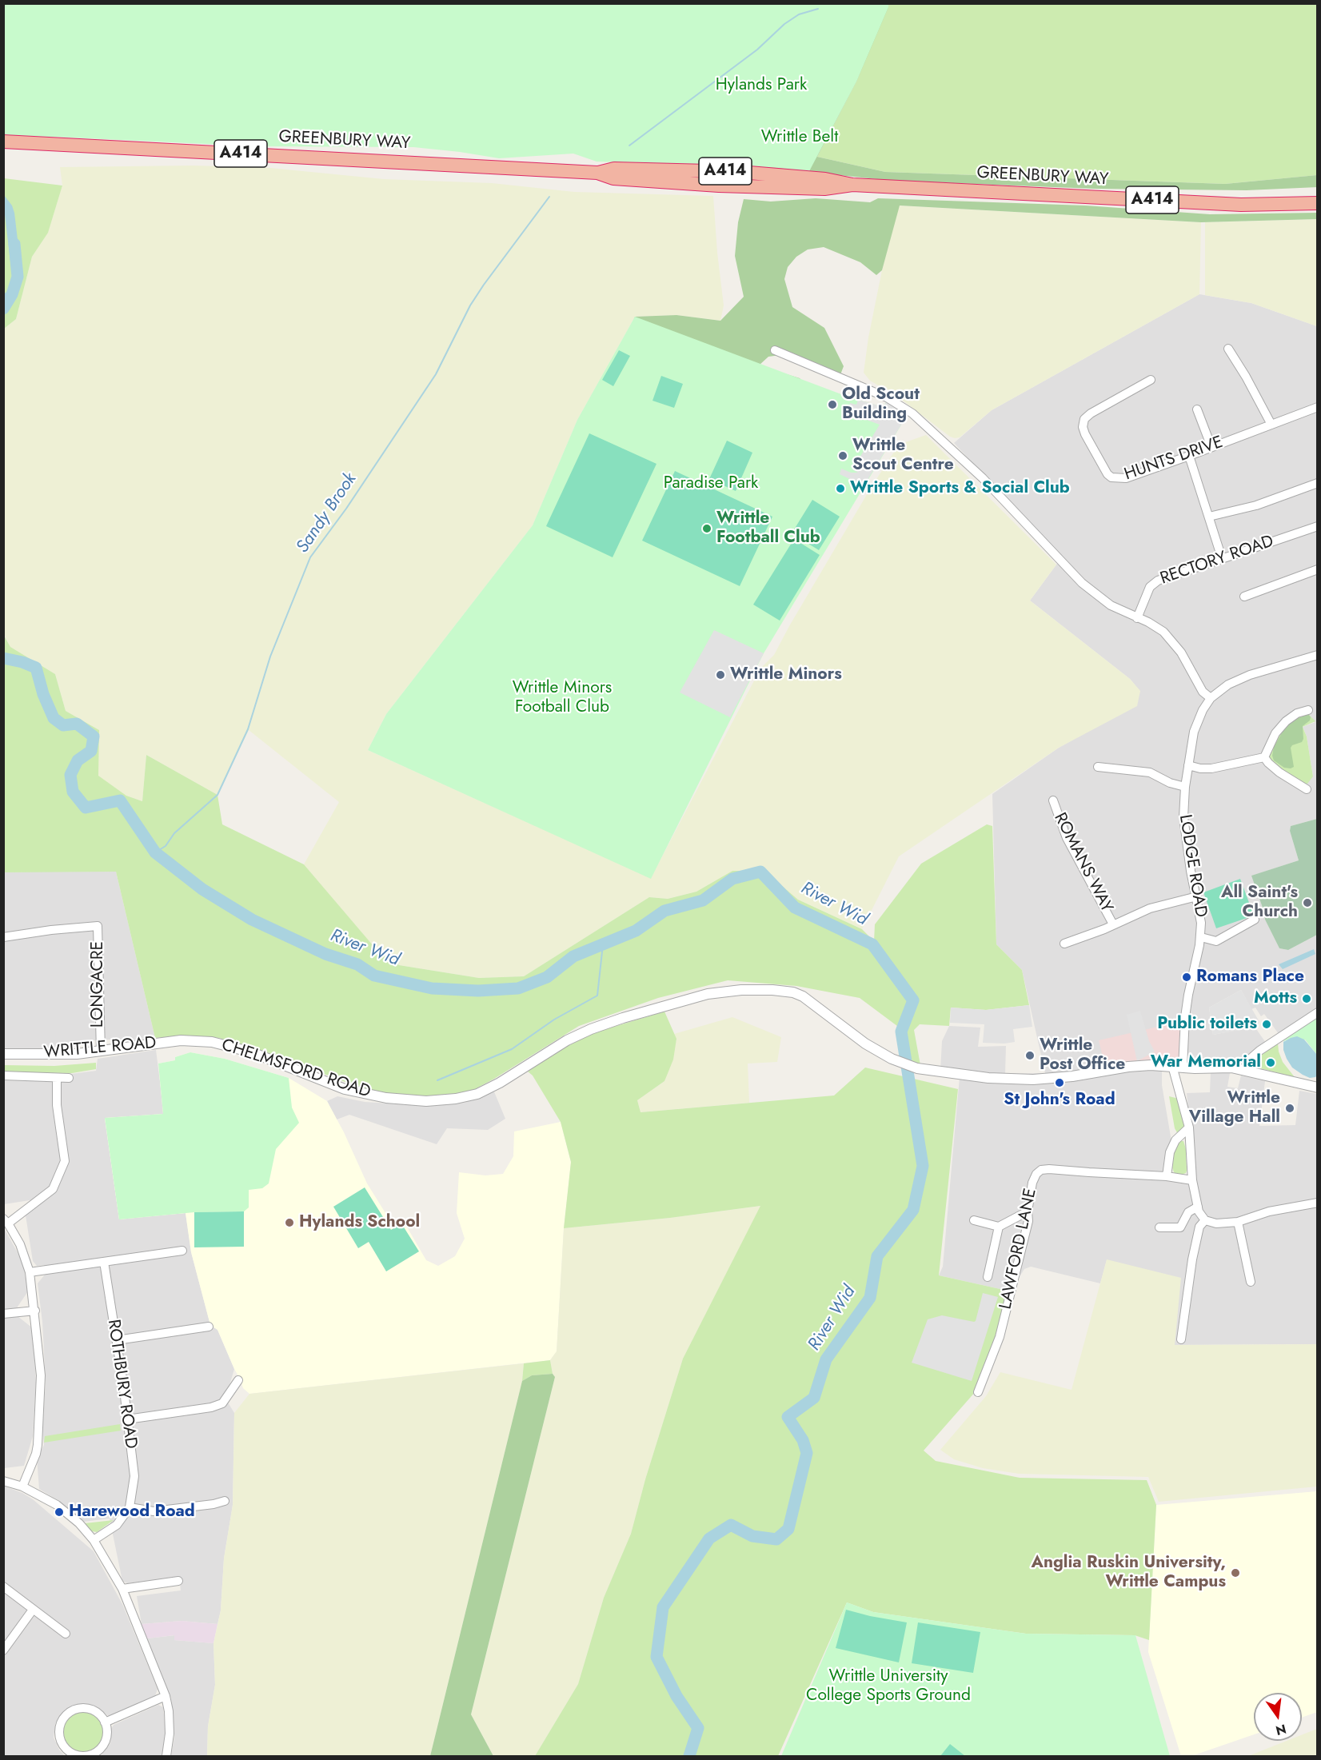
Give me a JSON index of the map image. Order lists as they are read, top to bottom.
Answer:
{
  "streets": {
    "highway": ["GREENBURY WAY", "A414"],
    "street": [
      "HUNTS DRIVE",
      "RECTORY ROAD",
      "ROMANS WAY",
      "LODGE ROAD",
      "LONGACRE",
      "WRITTLE ROAD",
      "CHELMSFORD ROAD",
      "LAWFORD LANE",
      "ROTHBURY ROAD"
    ]
  },
  "crossings": [
    ["ROMANS WAY", "LODGE ROAD"],
    ["LODGE ROAD", "CHELMSFORD ROAD"],
    ["LODGE ROAD", "LAWFORD LANE"],
    ["LONGACRE", "WRITTLE ROAD"],
    ["WRITTLE ROAD", "CHELMSFORD ROAD"]
  ],
  "water": ["Sandy Brook", "River Wid"],
  "parks": [
    "Hylands Park",
    "Writtle Belt",
    "Paradise Park",
    "Writtle Minors Football Club",
    "Writtle University College Sports Ground"
  ],
  "places": [
    "Old Scout Building",
    "Writtle Scout Centre",
    "Writtle Sports & Social Club",
    "Writtle Football Club",
    "Writtle Minors",
    "All Saint's Church",
    "Romans Place",
    "Motts",
    "Public toilets",
    "Writtle Post Office",
    "War Memorial",
    "St John's Road",
    "Writtle Village Hall",
    "Hylands School",
    "Harewood Road",
    "Anglia Ruskin University, Writtle Campus"
  ],
  "north": "bottom"
}
